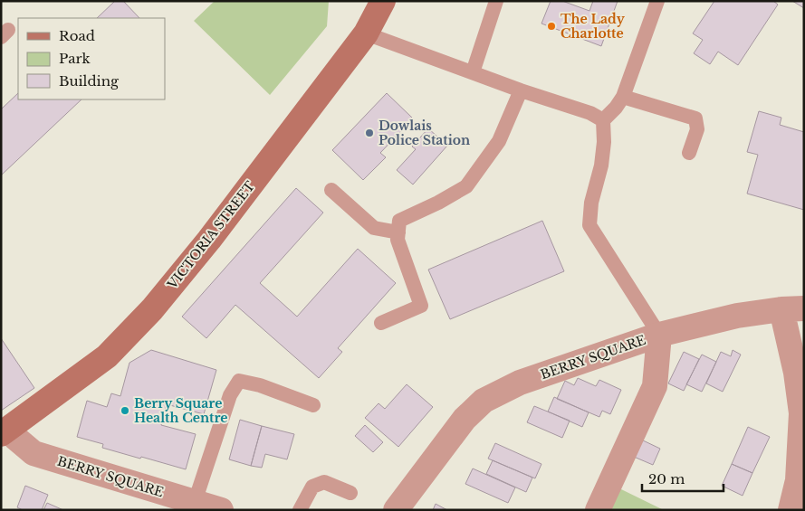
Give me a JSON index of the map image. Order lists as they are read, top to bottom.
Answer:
{
  "streets": {
    "street": ["VICTORIA STREET", "BERRY SQUARE"]
  },
  "crossings": [
    ["VICTORIA STREET", "BERRY SQUARE"]
  ],
  "places": ["The Lady Charlotte", "Dowlais Police Station", "Berry Square Health Centre"],
  "legend": ["Road", "Park", "Building"],
  "scale_bar": "20 m"
}
